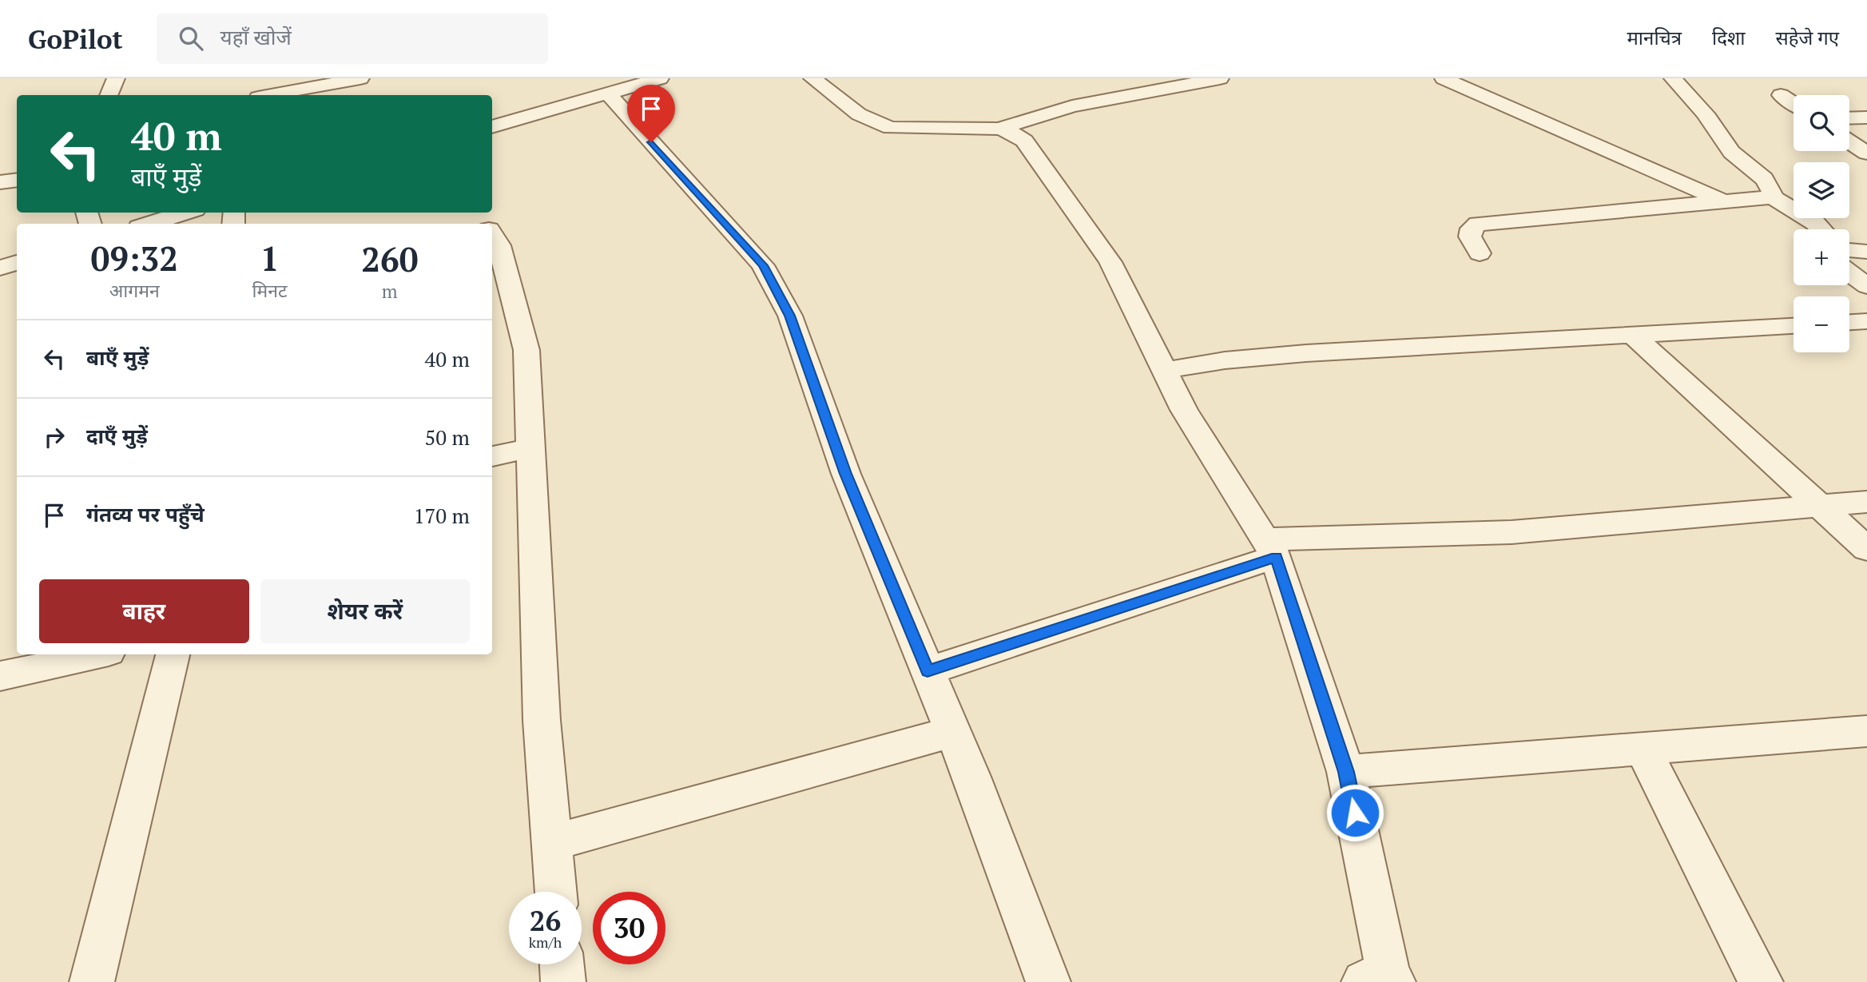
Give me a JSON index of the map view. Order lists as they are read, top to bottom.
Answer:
{
  "page": {
    "header": "GoPilot",
    "search": "यहाँ खोजें",
    "nav": ["मानचित्र", "दिशा", "सहेजे गए"],
    "map_buttons": ["+", "−"],
    "turn": ["40 m", "बाएँ मुड़ें"],
    "eta": [
      "09:32",
      "आगमन",
      "1",
      "मिनट",
      "260",
      "m"
    ],
    "list": [
      {
        "name": "बाएँ मुड़ें",
        "value": "40 m"
      },
      {
        "name": "दाएँ मुड़ें",
        "value": "50 m"
      },
      {
        "name": "गंतव्य पर पहुँचे",
        "value": "170 m"
      }
    ],
    "buttons": ["बाहर", "शेयर करें"],
    "speed": "26 km/h",
    "limit": "30"
  }
}
